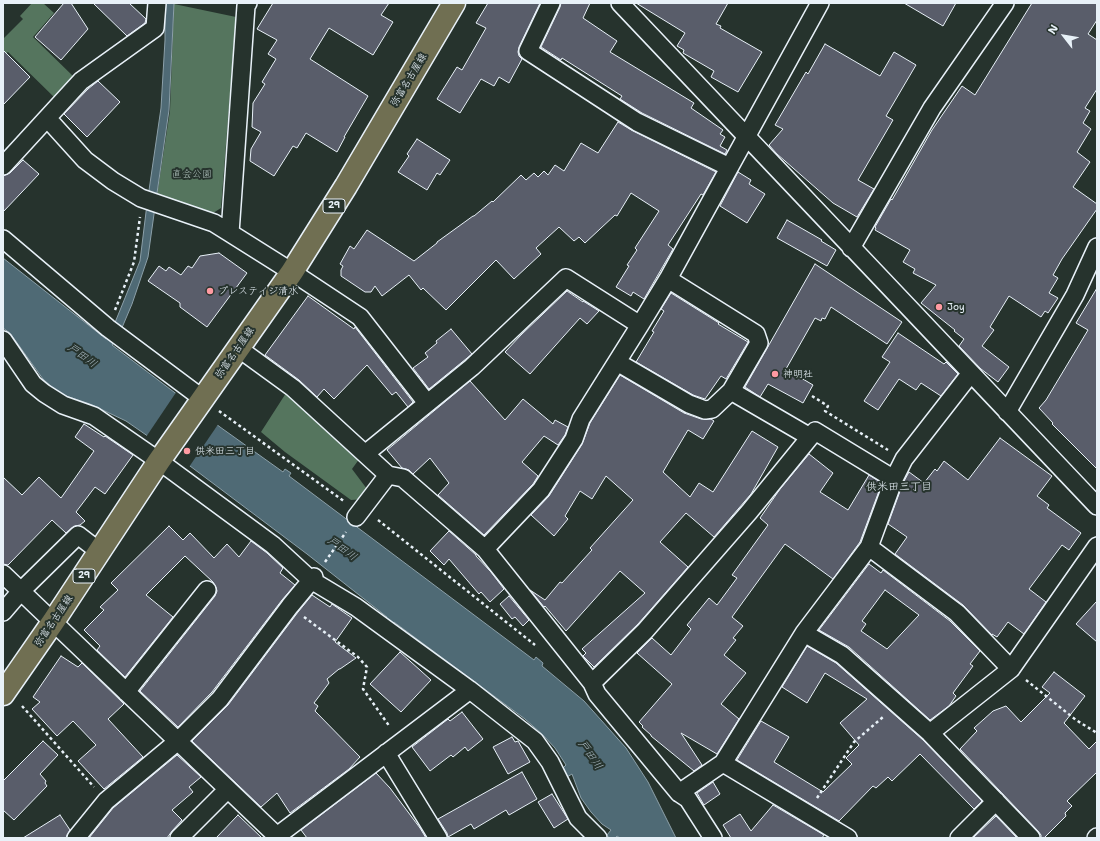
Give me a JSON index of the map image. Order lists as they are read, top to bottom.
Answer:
{
  "streets": {
    "main road": ["弥富名古屋線", "29"]
  },
  "districts": ["供米田三丁目"],
  "water": ["戸田川"],
  "parks": ["直会公園"],
  "places": [
    "プレステイジ清水",
    "Joy",
    "神明社",
    "供米田三丁目"
  ],
  "north": "top left"
}
